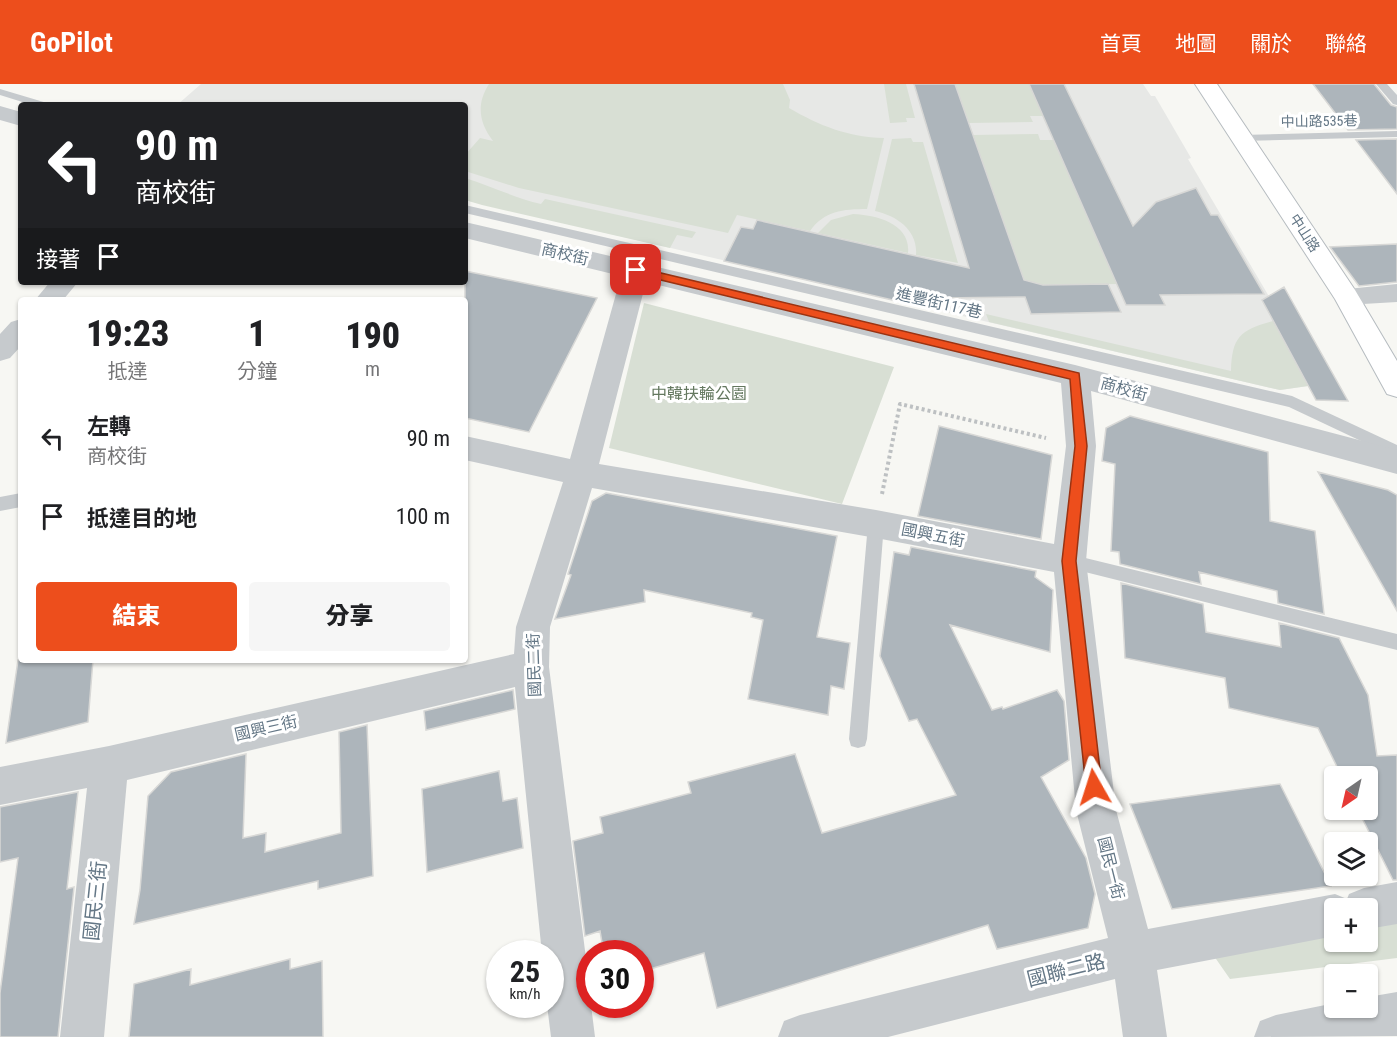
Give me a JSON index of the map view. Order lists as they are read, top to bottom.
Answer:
{
  "streets": {
    "street": [
      "中山路",
      "商校街",
      "國興五街",
      "國民二街",
      "國興三街",
      "國民一街",
      "國民三街",
      "國聯二路"
    ],
    "lane": ["中山路535巷", "進豐街117巷"]
  },
  "crossings": [
    ["中山路535巷", "中山路"],
    ["商校街", "國民二街"],
    ["商校街", "國民一街"],
    ["國興五街", "國民二街"],
    ["國興五街", "國民一街"],
    ["國民二街", "國興三街"],
    ["國興三街", "國民三街"],
    ["國民一街", "國聯二路"]
  ],
  "parks": ["中韓扶輪公園"],
  "north": "bottom left",
  "page": {
    "header": "GoPilot",
    "nav": [
      "首頁",
      "地圖",
      "關於",
      "聯絡"
    ],
    "turn": ["90 m", "商校街"],
    "then": "接著",
    "eta": [
      "19:23",
      "抵達",
      "1",
      "分鐘",
      "190",
      "m"
    ],
    "list": [
      {
        "name": "左轉",
        "note": "商校街",
        "value": "90 m"
      },
      {
        "name": "抵達目的地",
        "value": "100 m"
      }
    ],
    "buttons": ["結束", "分享"],
    "map_buttons": ["+", "−"],
    "speed": "25 km/h",
    "limit": "30"
  }
}
